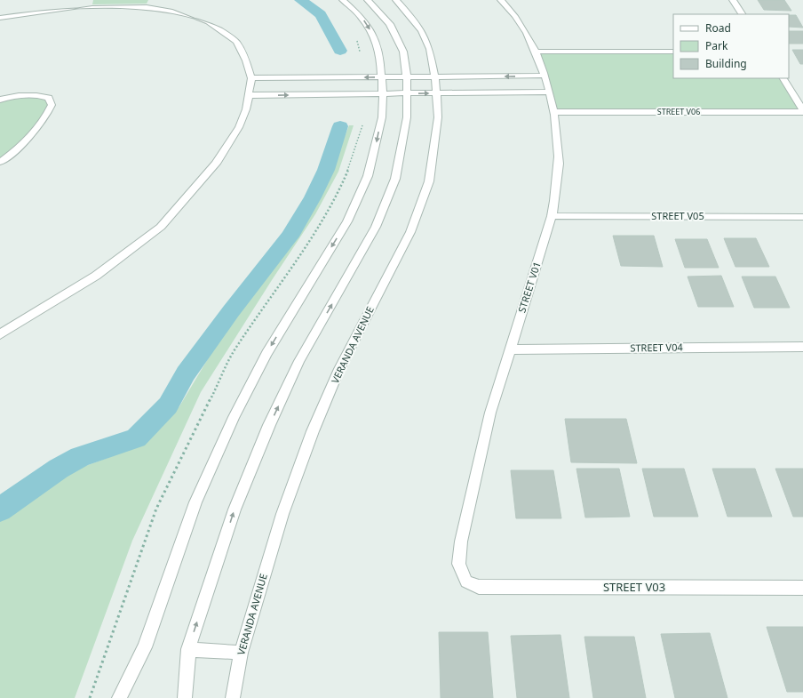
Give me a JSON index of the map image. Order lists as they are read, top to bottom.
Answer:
{
  "streets": {
    "street": [
      "STREET V06",
      "STREET V05",
      "STREET V01",
      "VERANDA AVENUE",
      "STREET V04",
      "STREET V03"
    ]
  },
  "crossings": [
    ["STREET V06", "STREET V01"],
    ["STREET V05", "STREET V01"],
    ["STREET V01", "STREET V04"],
    ["STREET V01", "STREET V03"]
  ],
  "legend": ["Road", "Park", "Building"]
}
